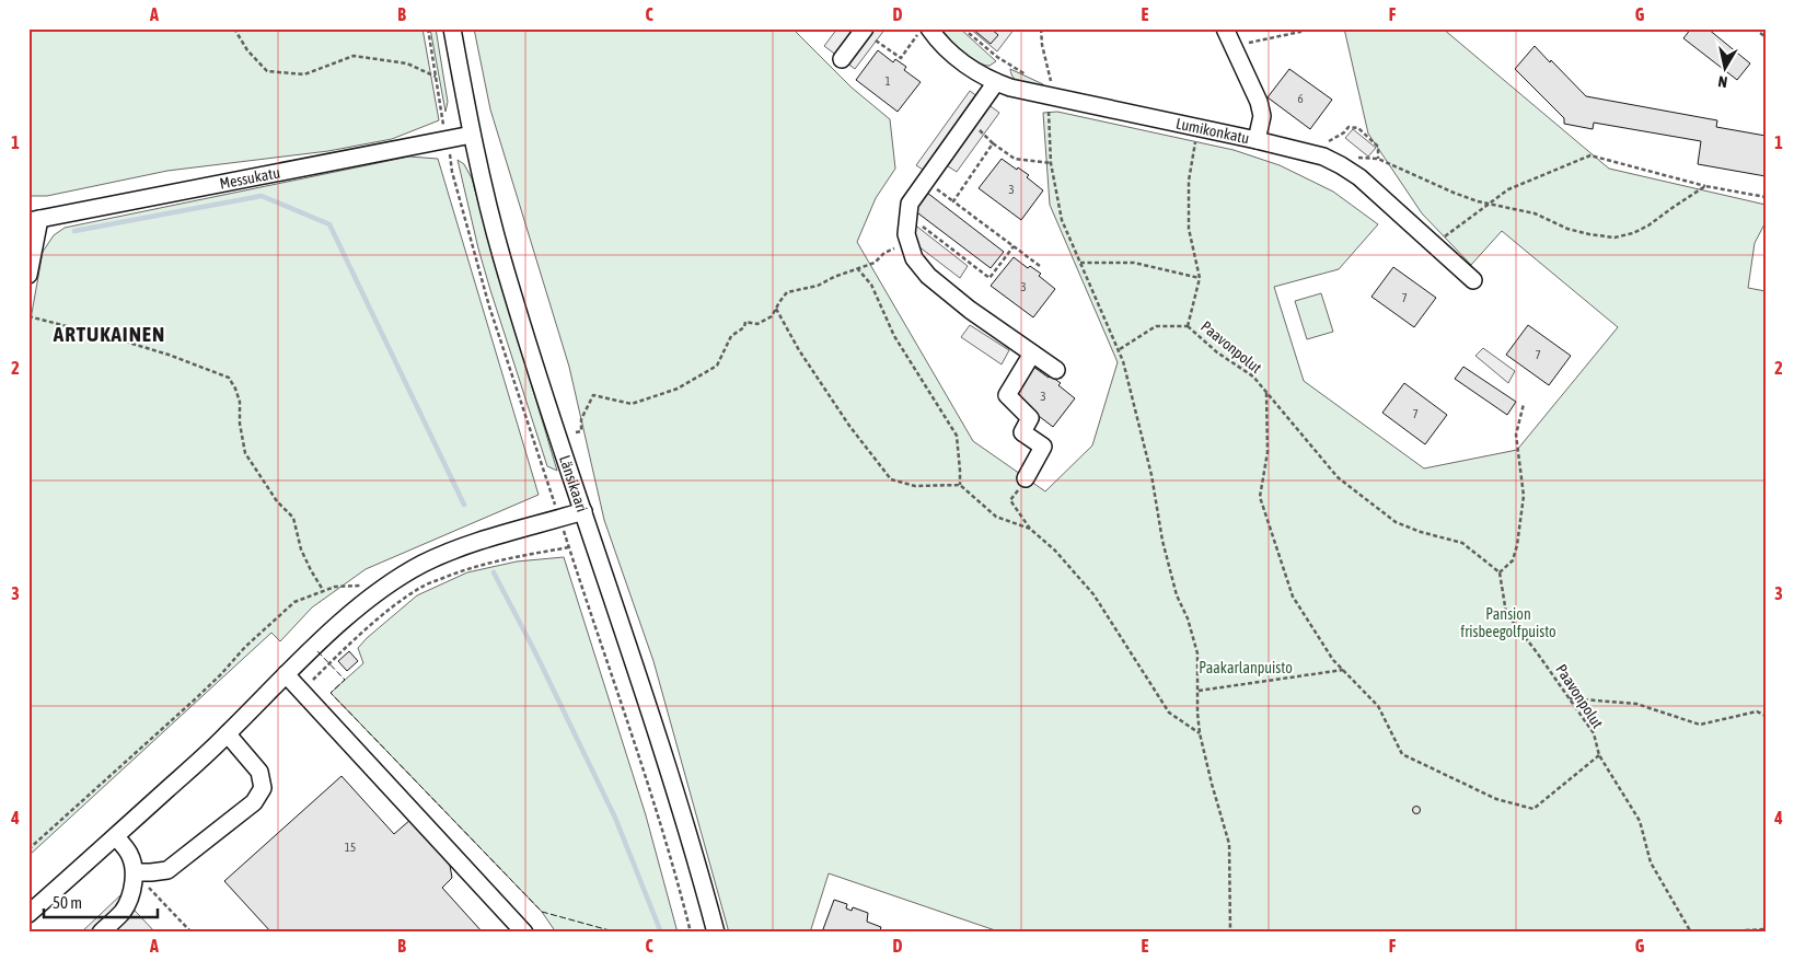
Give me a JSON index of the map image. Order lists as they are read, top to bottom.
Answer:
{
  "streets": {
    "street": ["Lumikonkatu", "Messukatu", "Länsikaari"],
    "path": ["Paavonpolut"]
  },
  "crossings": [
    ["Messukatu", "Länsikaari"]
  ],
  "districts": ["ARTUKAINEN"],
  "parks": ["Pansion frisbeegolfpuisto", "Paakarlanpuisto"],
  "house_numbers": [
    "1",
    "6",
    "3",
    "3",
    "7",
    "7",
    "3",
    "7",
    "15"
  ],
  "scale_bar": "50 m",
  "north": "bottom",
  "grid": {
    "columns": [
      "A",
      "B",
      "C",
      "D",
      "E",
      "F",
      "G"
    ],
    "rows": [
      "1",
      "2",
      "3",
      "4"
    ]
  }
}
